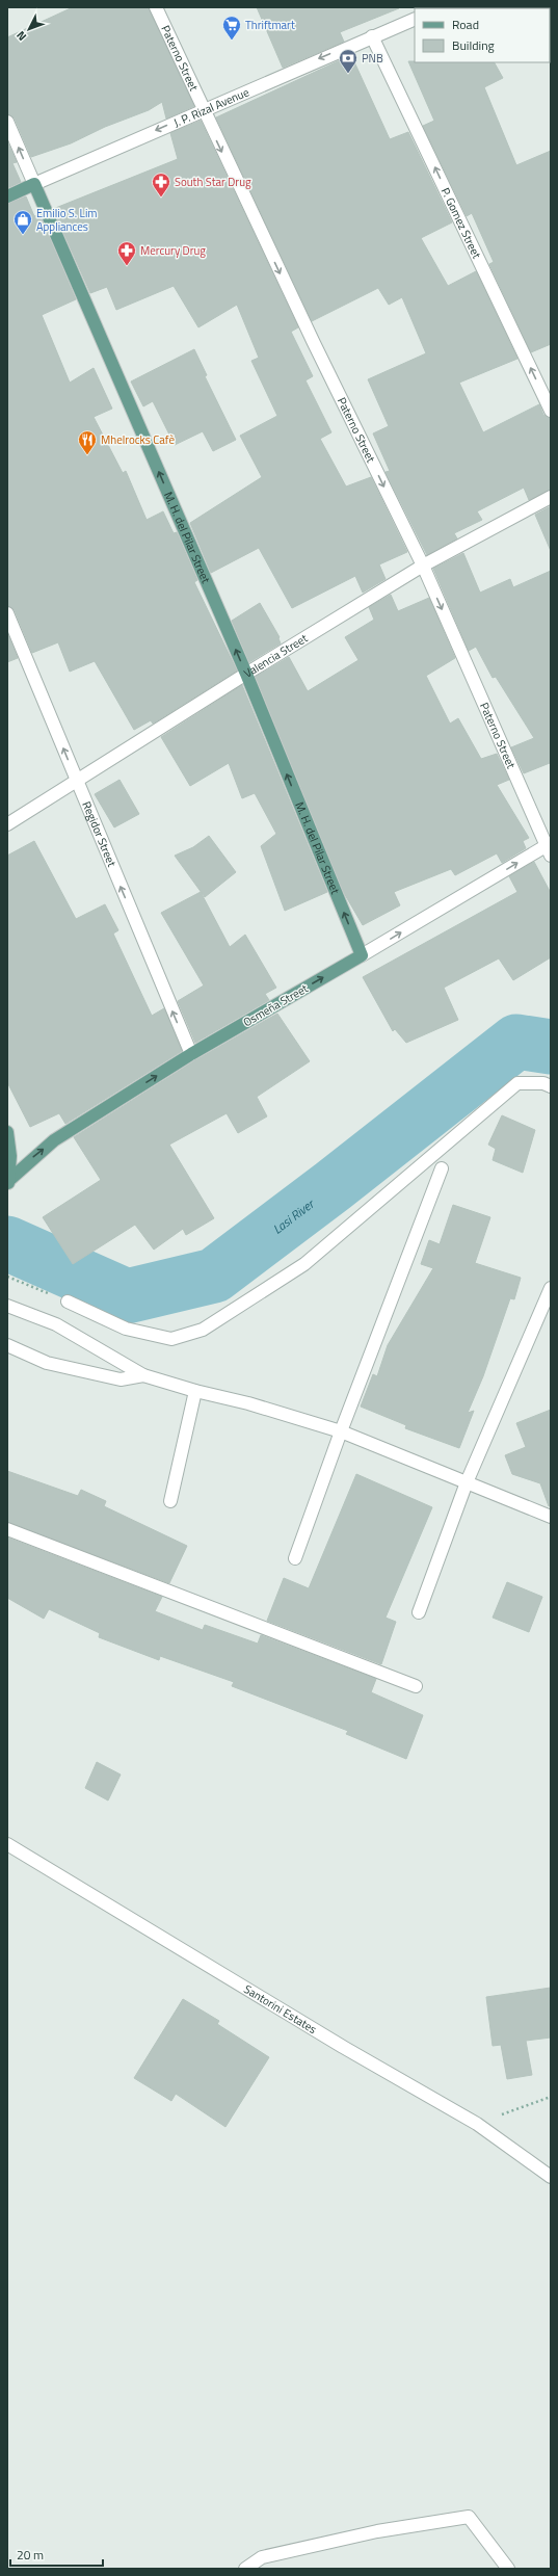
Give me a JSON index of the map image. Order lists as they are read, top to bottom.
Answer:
{
  "streets": {
    "main road": ["J. P. Rizal Avenue", "M. H. del Pilar Street", "Osmeña Street"],
    "street": [
      "Paterno Street",
      "P. Gomez Street",
      "Valencia Street",
      "Regidor Street",
      "Santorini Estates"
    ]
  },
  "crossings": [
    ["Paterno Street", "J. P. Rizal Avenue"],
    ["Paterno Street", "Valencia Street"],
    ["Paterno Street", "Osmeña Street"],
    ["J. P. Rizal Avenue", "P. Gomez Street"],
    ["J. P. Rizal Avenue", "M. H. del Pilar Street"],
    ["M. H. del Pilar Street", "Valencia Street"],
    ["M. H. del Pilar Street", "Osmeña Street"],
    ["Valencia Street", "Regidor Street"],
    ["Regidor Street", "Osmeña Street"]
  ],
  "one_way": [
    "Paterno Street",
    "J. P. Rizal Avenue",
    "P. Gomez Street",
    "M. H. del Pilar Street",
    "Regidor Street",
    "Osmeña Street"
  ],
  "water": ["Lasi River"],
  "places": {
    "supermarket": ["Thriftmart"],
    "bank": ["PNB"],
    "pharmacy": ["South Star Drug", "Mercury Drug"],
    "shop": ["Emilio S. Lim Appliances"],
    "restaurant": ["Mhelrocks Cafè"]
  },
  "legend": ["Road", "Building"],
  "scale_bar": "20 m",
  "north": "bottom left"
}
